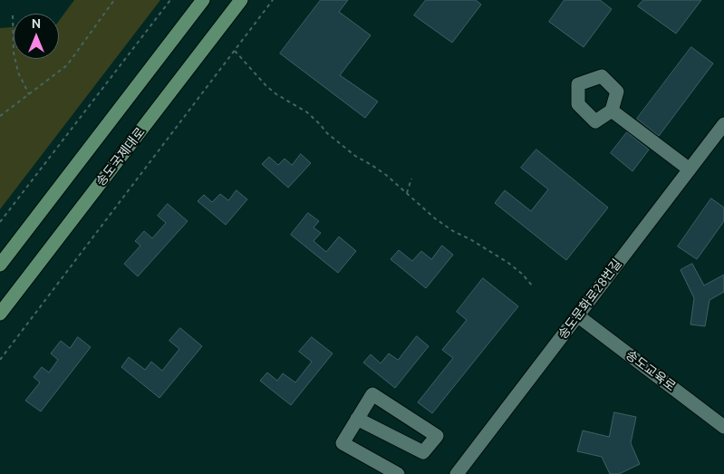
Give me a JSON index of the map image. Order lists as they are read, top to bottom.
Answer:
{
  "streets": {
    "main road": ["송도국제대로"],
    "street": ["송도문화로28번길", "송도교육로"]
  },
  "crossings": [
    ["송도문화로28번길", "송도교육로"]
  ],
  "north": "top"
}
